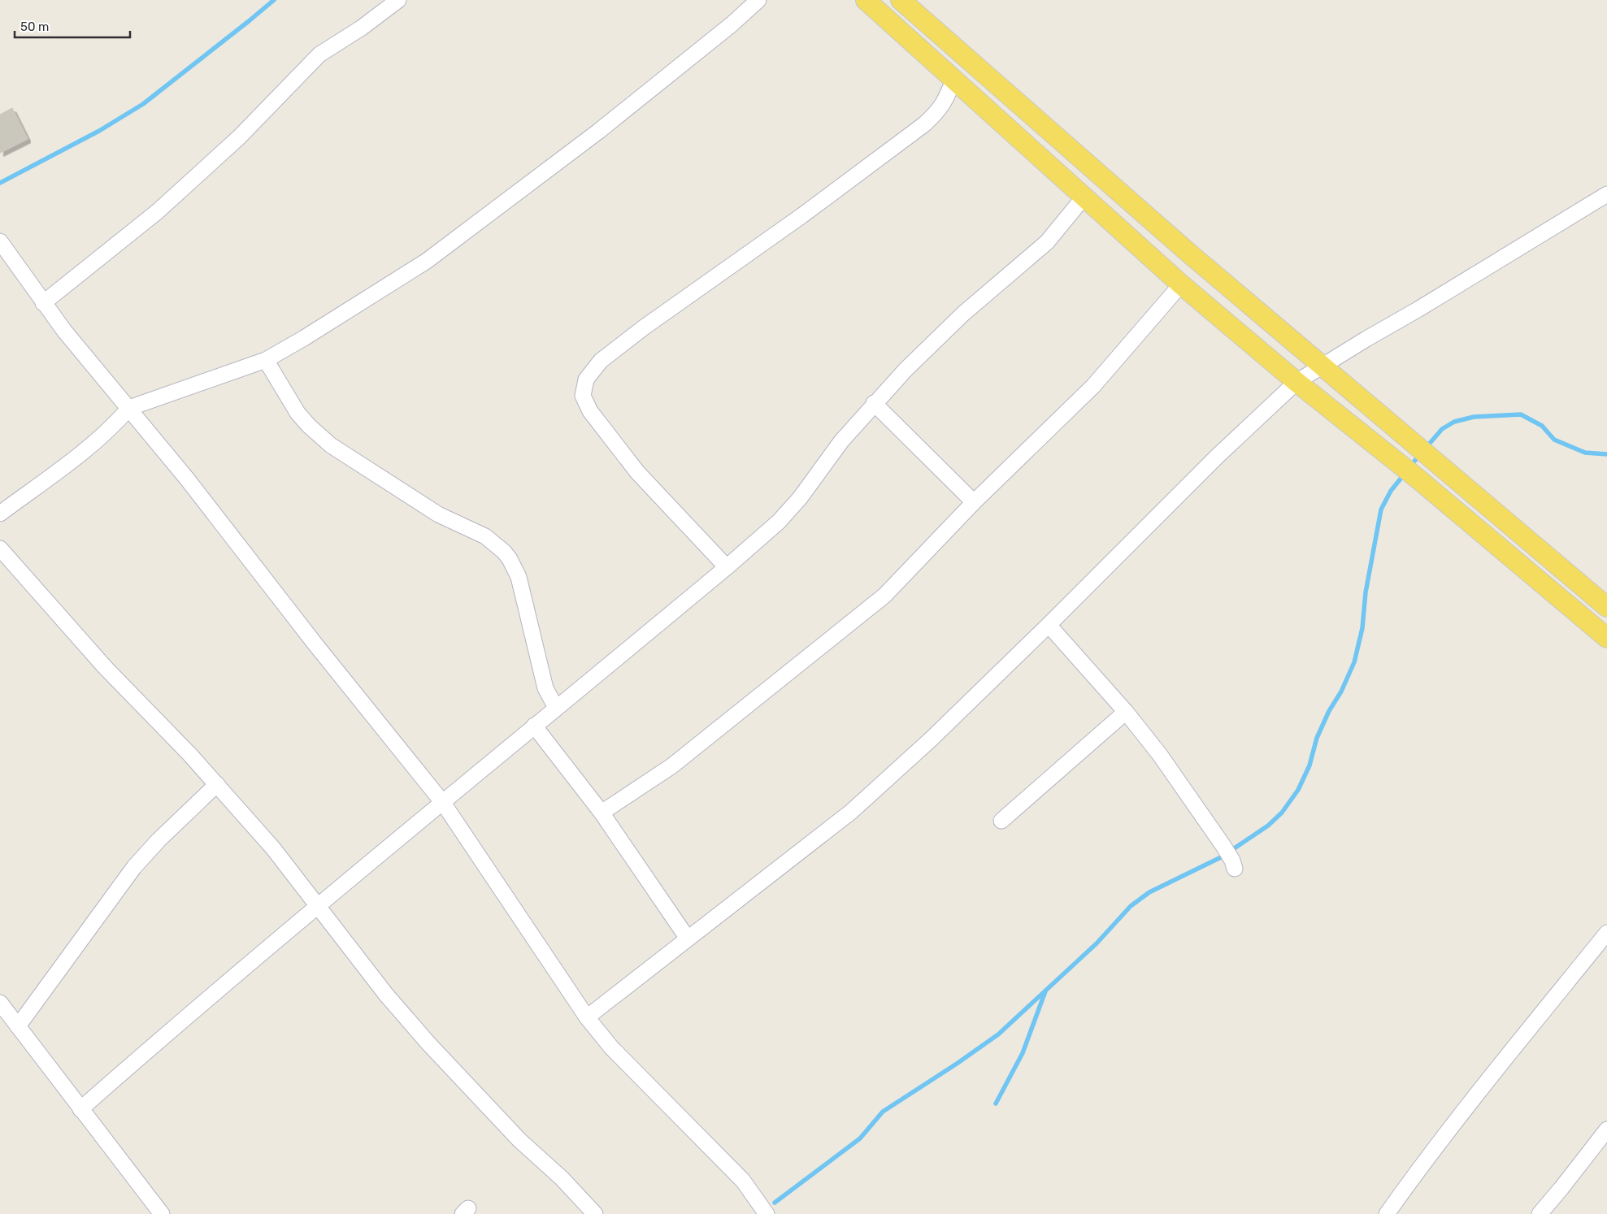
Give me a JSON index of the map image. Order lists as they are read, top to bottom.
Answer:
{
  "scale_bar": "50 m"
}
